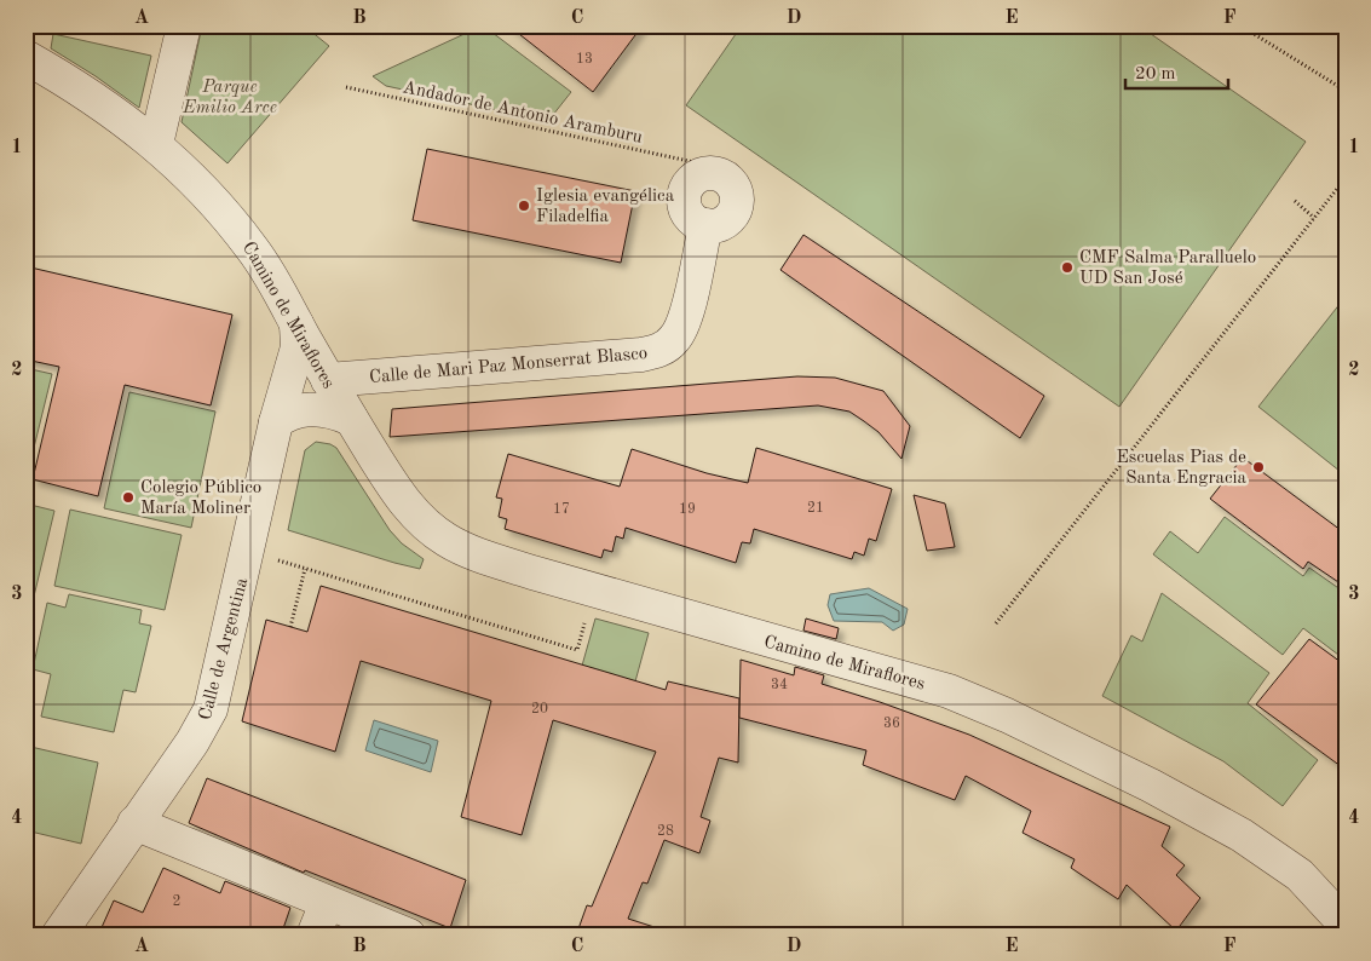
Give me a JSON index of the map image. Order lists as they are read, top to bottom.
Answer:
{
  "streets": {
    "street": ["Camino de Miraflores", "Calle de Mari Paz Monserrat Blasco", "Calle de Argentina"],
    "path": ["Andador de Antonio Aramburu"]
  },
  "crossings": [
    ["Camino de Miraflores", "Calle de Mari Paz Monserrat Blasco"],
    ["Camino de Miraflores", "Calle de Argentina"]
  ],
  "parks": ["Parque Emilio Arce"],
  "places": [
    "Iglesia evangélica Filadelfia",
    "CMF Salma Paralluelo UD San José",
    "Escuelas Pias de Santa Engracia",
    "Colegio Público María Moliner"
  ],
  "house_numbers": [
    "13",
    "21",
    "17",
    "19",
    "34",
    "20",
    "36",
    "28",
    "2"
  ],
  "scale_bar": "20 m",
  "grid": {
    "columns": [
      "A",
      "B",
      "C",
      "D",
      "E",
      "F"
    ],
    "rows": [
      "1",
      "2",
      "3",
      "4"
    ]
  }
}
